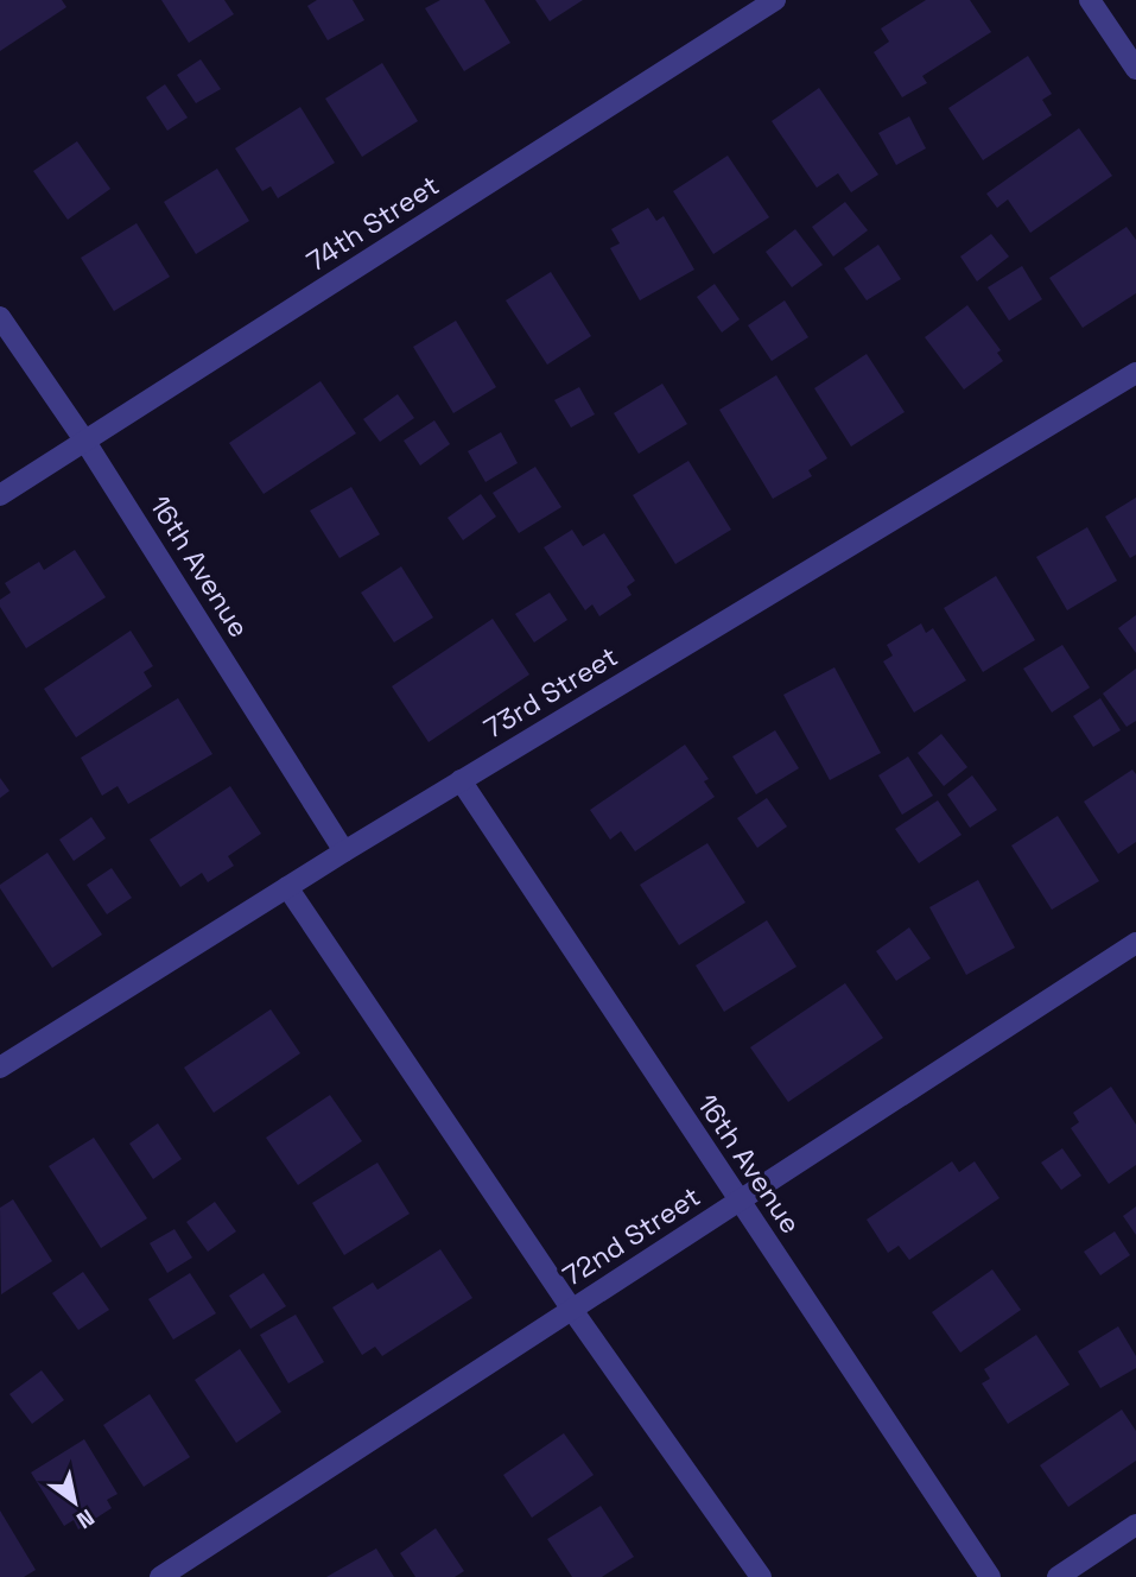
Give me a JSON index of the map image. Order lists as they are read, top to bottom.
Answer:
{
  "streets": {
    "street": [
      "74th Street",
      "16th Avenue",
      "73rd Street",
      "72nd Street"
    ]
  },
  "crossings": [
    ["74th Street", "16th Avenue"],
    ["16th Avenue", "73rd Street"],
    ["16th Avenue", "72nd Street"]
  ],
  "north": "bottom right"
}
